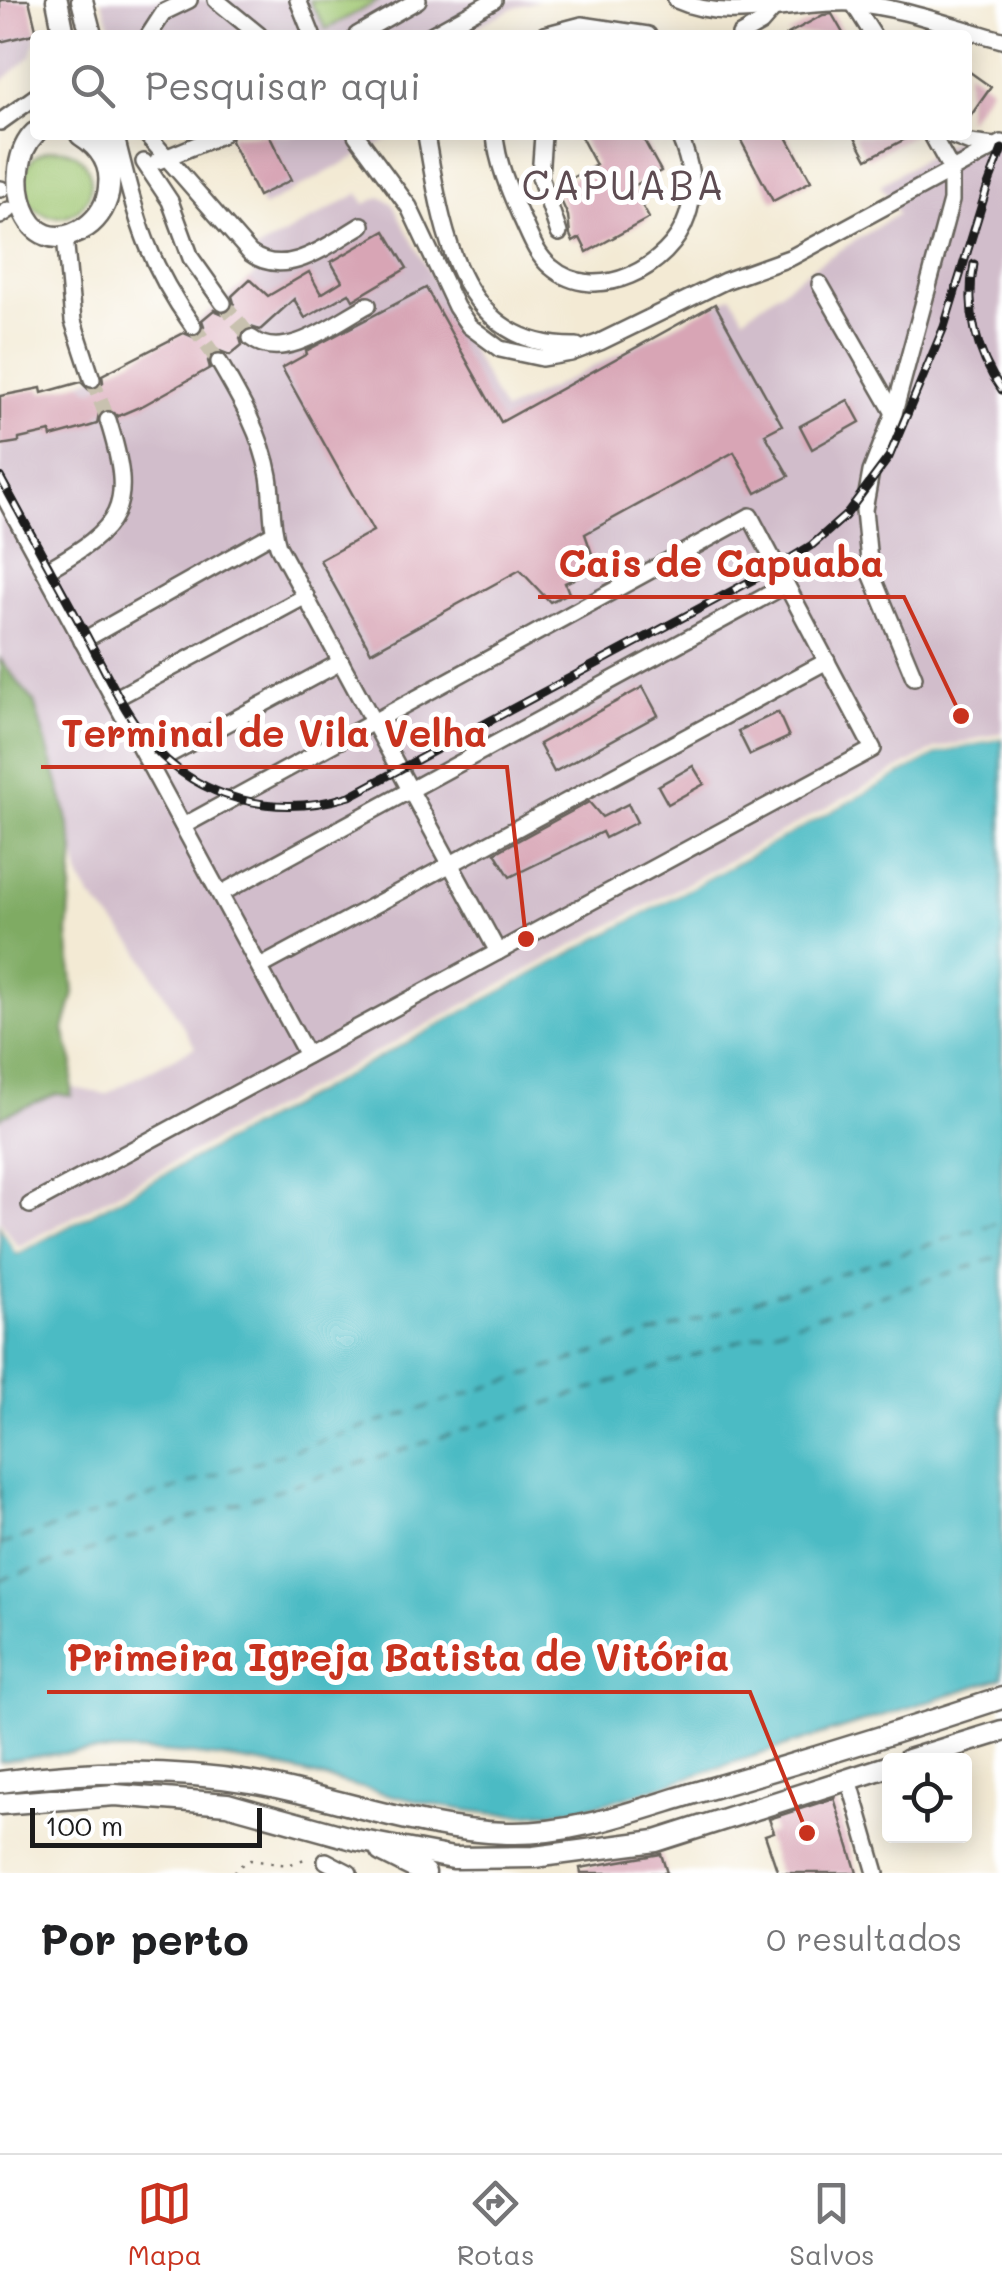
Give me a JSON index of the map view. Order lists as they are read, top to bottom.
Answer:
{
  "districts": ["CAPUABA"],
  "places": ["Cais de Capuaba", "Terminal de Vila Velha", "Primeira Igreja Batista de Vitória"],
  "scale_bar": "100 m",
  "page": {
    "search": "Pesquisar aqui",
    "scale": "100 m",
    "heading": ["Por perto", "0 resultados"],
    "nav": ["Mapa", "Rotas", "Salvos"]
  }
}
